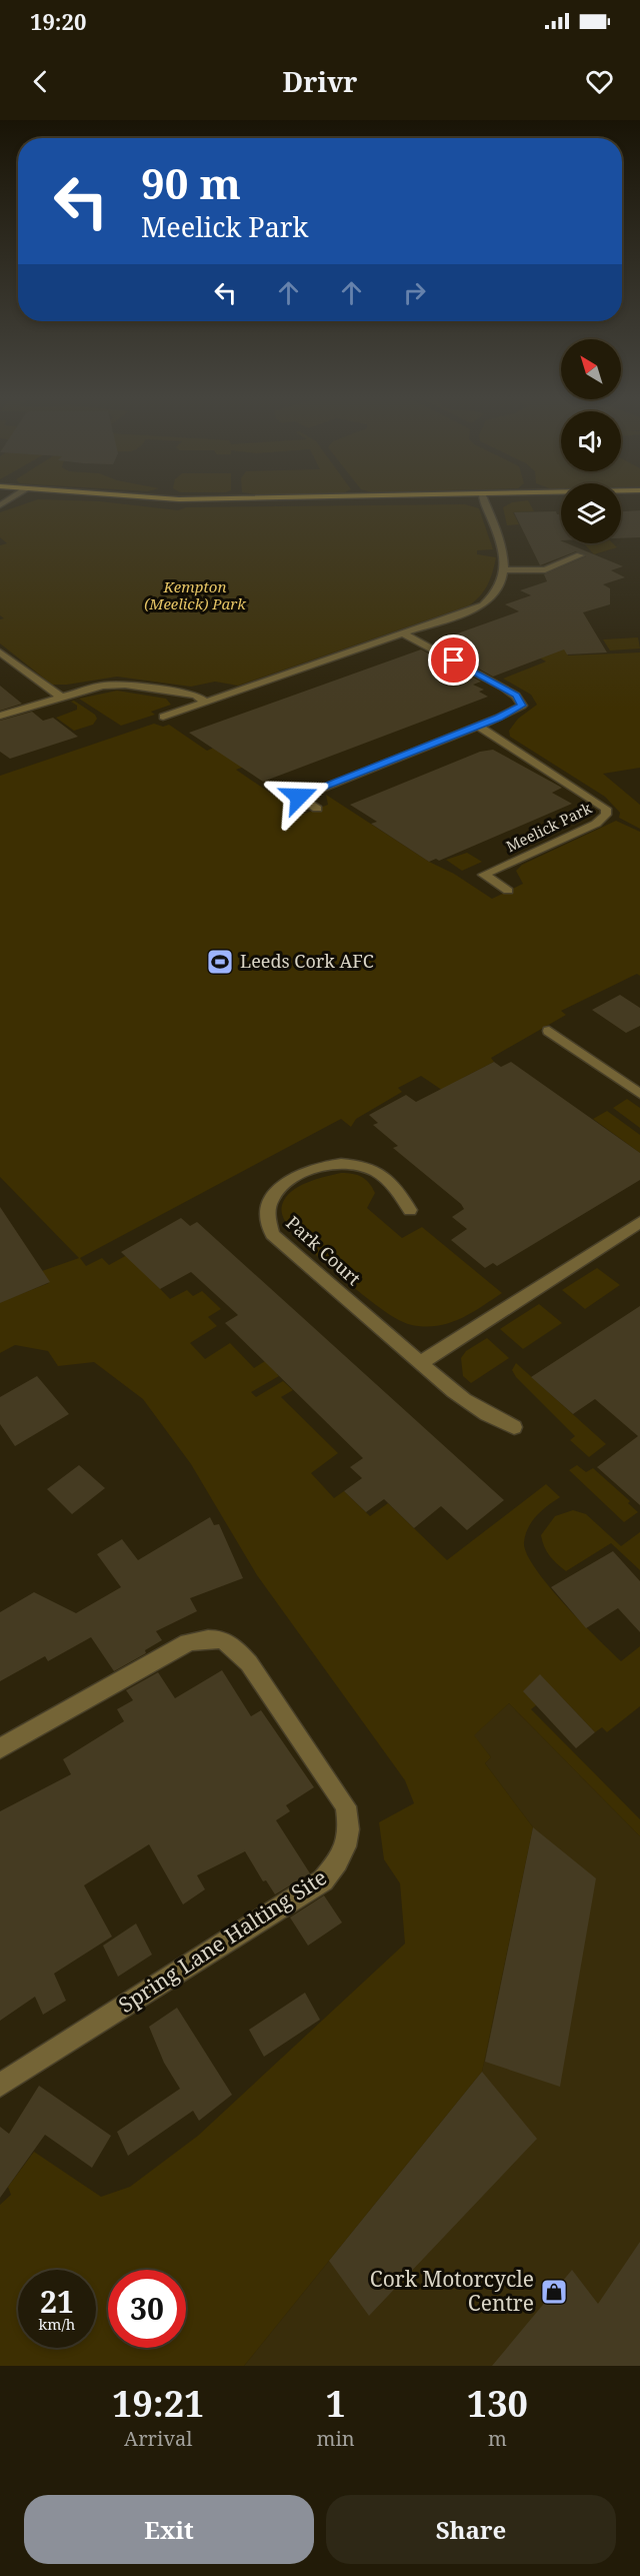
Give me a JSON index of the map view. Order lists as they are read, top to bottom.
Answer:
{
  "streets": {
    "street": ["Meelick Park", "Park Court", "Spring Lane Halting Site"]
  },
  "parks": ["Kempton (Meelick) Park"],
  "places": {
    "sports": ["Leeds Cork AFC"],
    "shop": ["Cork Motorcycle Centre"]
  },
  "north": "top left",
  "page": {
    "status": "19:20",
    "header": "Drivr",
    "turn": ["90 m", "Meelick Park"],
    "speed": "21 km/h",
    "limit": "30",
    "eta": [
      "19:21",
      "Arrival",
      "1",
      "min",
      "130",
      "m"
    ],
    "buttons": ["Exit", "Share"]
  }
}
